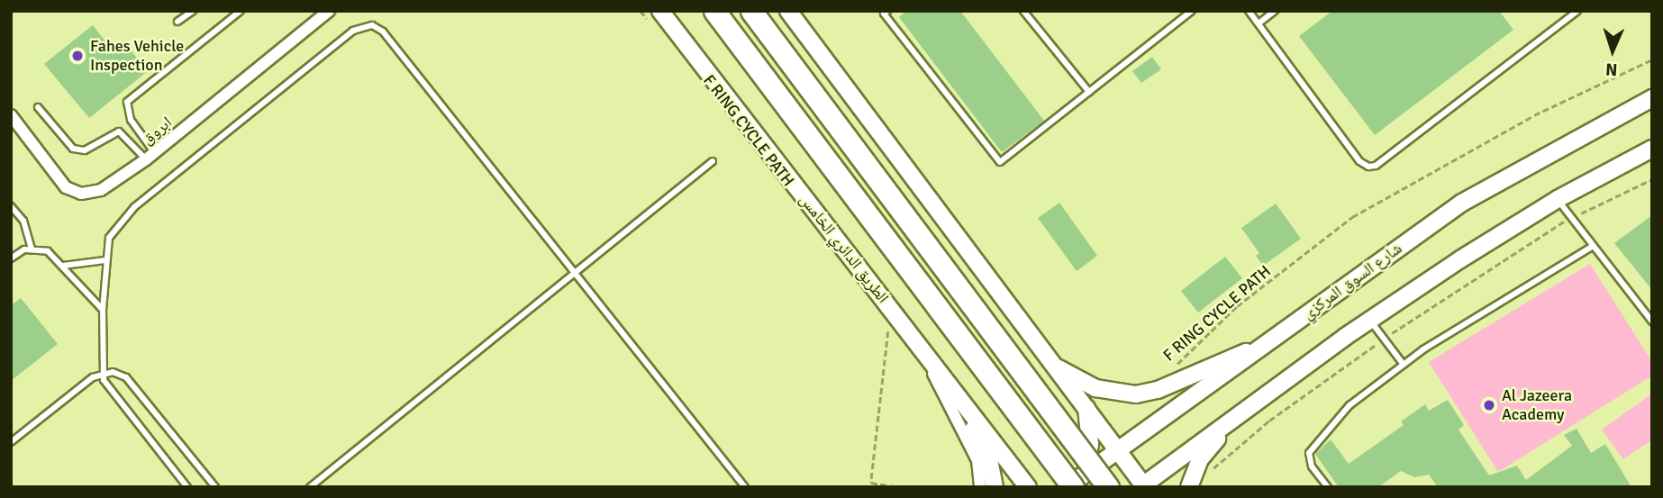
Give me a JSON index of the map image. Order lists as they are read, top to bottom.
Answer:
{
  "streets": {
    "main road": ["الطريق الدائري الخامس", "شارع السوق المركزي"],
    "street": ["ابروق"],
    "path": ["F RING CYCLE PATH"]
  },
  "places": ["Fahes Vehicle Inspection", "Al Jazeera Academy"],
  "north": "bottom"
}
